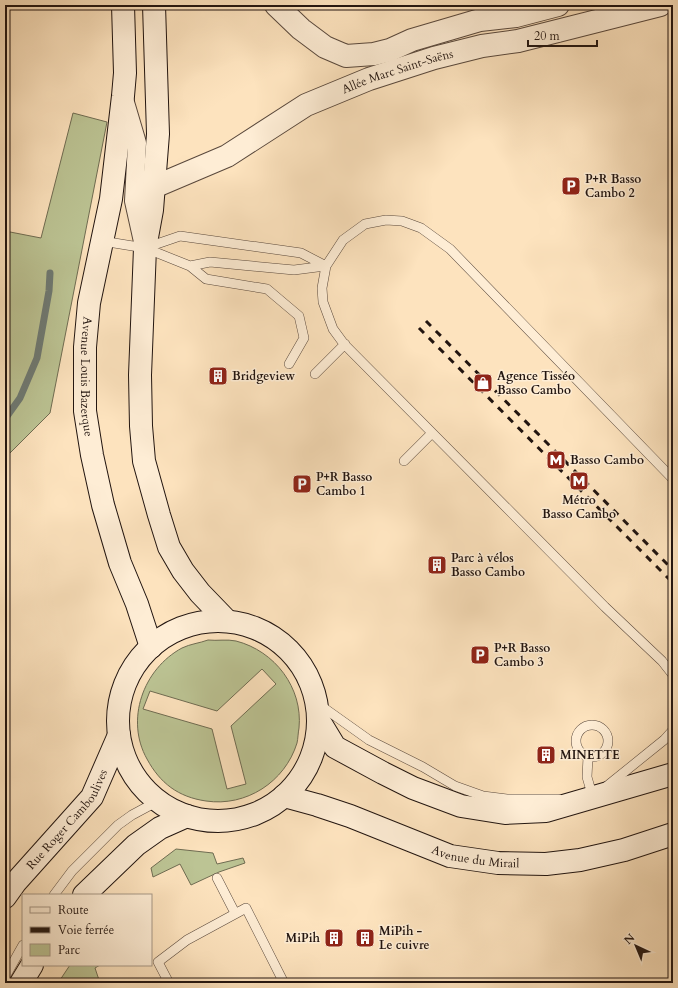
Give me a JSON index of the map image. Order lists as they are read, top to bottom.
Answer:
{
  "streets": {
    "main road": [
      "Allée Marc Saint-Saëns",
      "Avenue Louis Bazerque",
      "Rue Roger Camboulives",
      "Avenue du Mirail"
    ]
  },
  "places": {
    "parking": ["P+R Basso Cambo 2", "P+R Basso Cambo 1", "P+R Basso Cambo 3"],
    "building": [
      "Bridgeview",
      "Parc à vélos Basso Cambo",
      "MINETTE",
      "MiPih",
      "MiPih - Le cuivre"
    ],
    "shop": ["Agence Tisséo Basso Cambo"],
    "metro station": ["Basso Cambo", "Métro Basso Cambo"]
  },
  "legend": ["Route", "Voie ferrée", "Parc"],
  "scale_bar": "20 m",
  "north": "top left"
}
